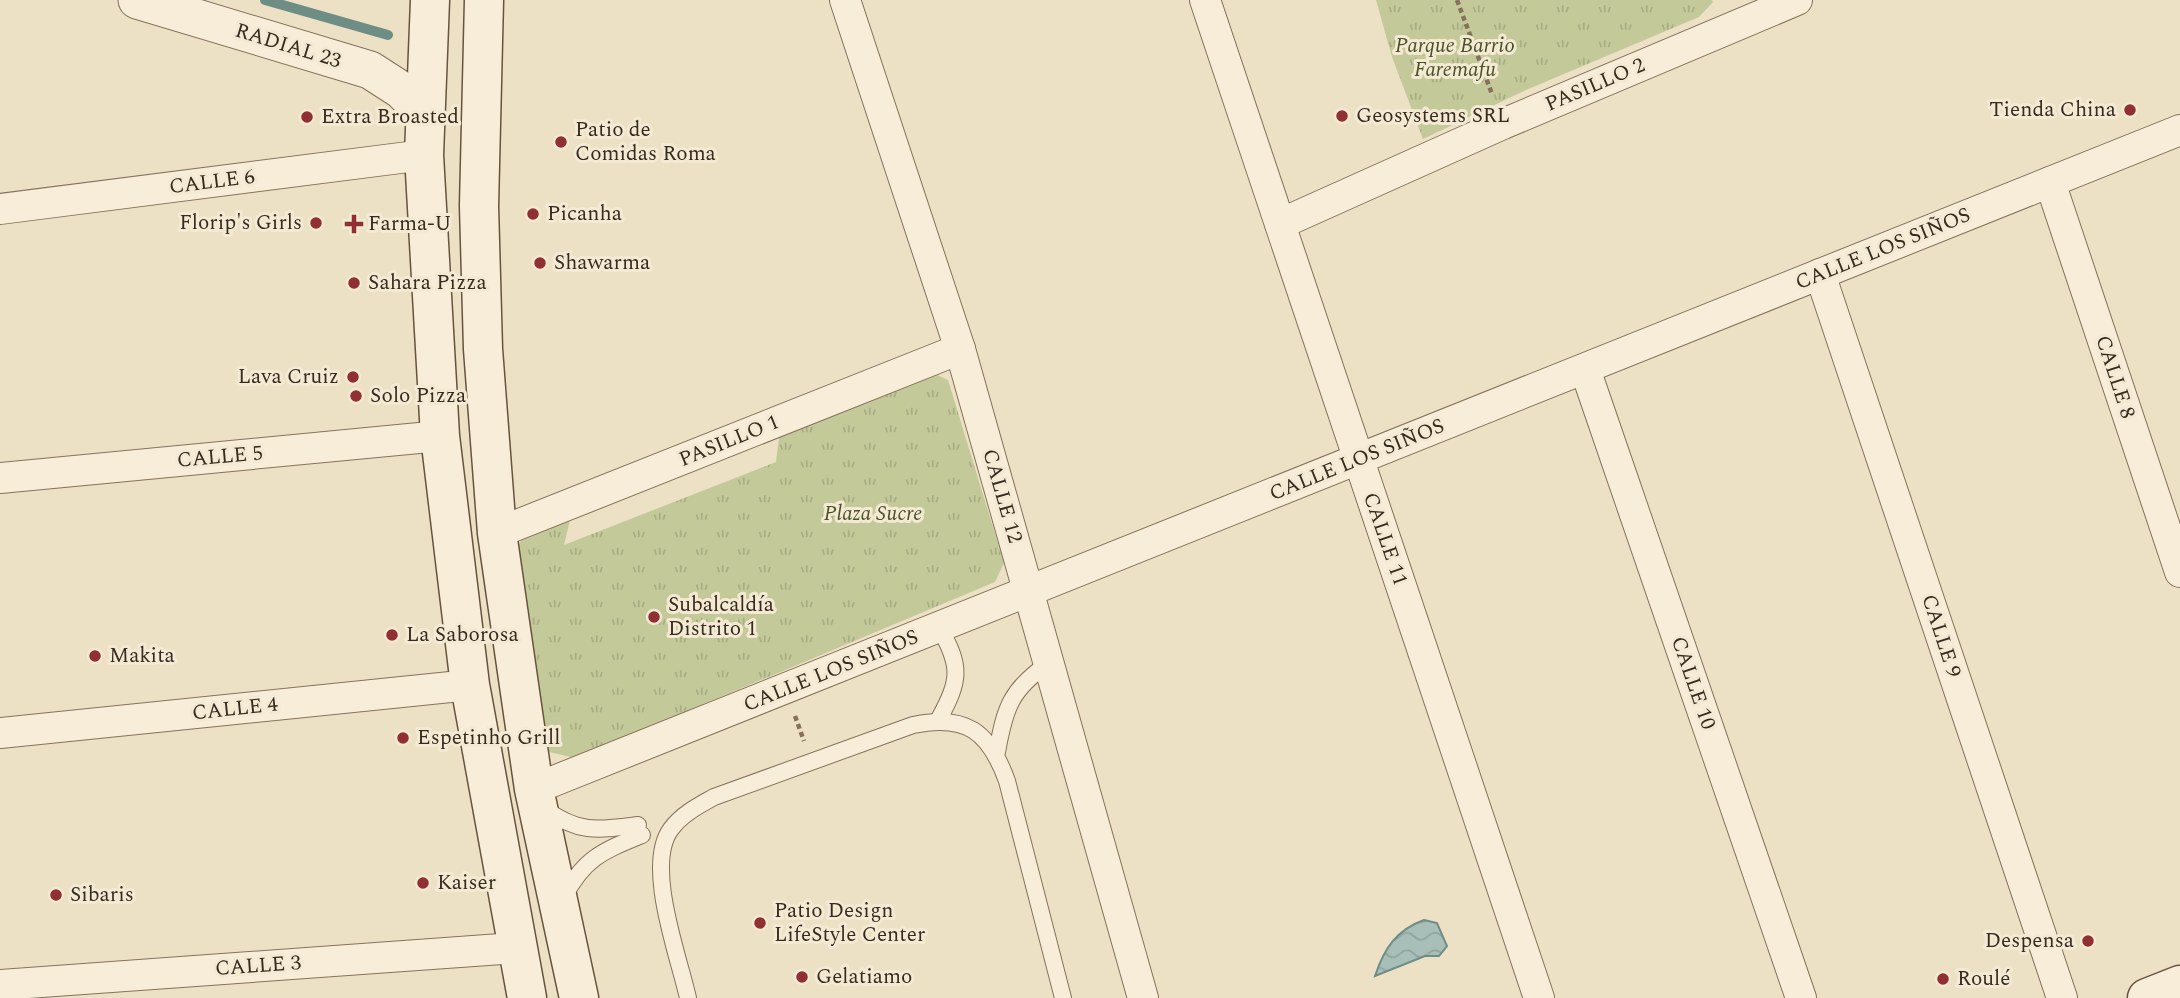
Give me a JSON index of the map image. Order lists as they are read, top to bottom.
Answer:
{
  "streets": {
    "street": [
      "RADIAL 23",
      "PASILLO 2",
      "CALLE 6",
      "CALLE LOS SIÑOS",
      "CALLE 8",
      "PASILLO 1",
      "CALLE 5",
      "CALLE 12",
      "CALLE 11",
      "CALLE 9",
      "CALLE 10",
      "CALLE 4",
      "CALLE 3"
    ]
  },
  "crossings": [
    ["PASILLO 2", "CALLE 11"],
    ["CALLE LOS SIÑOS", "CALLE 8"],
    ["CALLE LOS SIÑOS", "CALLE 12"],
    ["CALLE LOS SIÑOS", "CALLE 11"],
    ["CALLE LOS SIÑOS", "CALLE 9"],
    ["CALLE LOS SIÑOS", "CALLE 10"],
    ["PASILLO 1", "CALLE 12"]
  ],
  "parks": ["Parque Barrio Faremafu", "Plaza Sucre"],
  "places": {
    "other": [
      "Tienda China",
      "Geosystems SRL",
      "Extra Broasted",
      "Patio de Comidas Roma",
      "Picanha",
      "Florip's Girls",
      "Shawarma",
      "Sahara Pizza",
      "Lava Cruiz",
      "Solo Pizza",
      "Subalcaldía Distrito 1",
      "La Saborosa",
      "Makita",
      "Espetinho Grill",
      "Kaiser",
      "Sibaris",
      "Patio Design LifeStyle Center",
      "Despensa",
      "Gelatiamo",
      "Roulé"
    ],
    "health": ["Farma-U"]
  }
}
